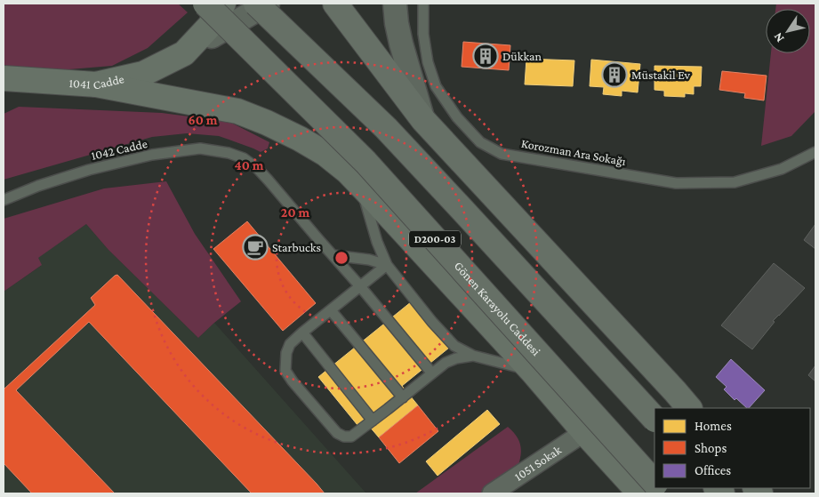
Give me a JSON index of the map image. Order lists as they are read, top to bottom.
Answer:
{
  "streets": {
    "highway": ["D200-03", "Gönen Karayolu Caddesi"],
    "main road": ["1041 Cadde"],
    "street": ["1051 Sokak"],
    "lane": ["1042 Cadde", "Korozman Ara Sokağı"]
  },
  "places": {
    "building": ["Dükkan", "Müstakil Ev"],
    "cafe": ["Starbucks"]
  },
  "legend": ["Homes", "Shops", "Offices"],
  "north": "bottom left",
  "rings": ["60 m", "40 m", "20 m"]
}
